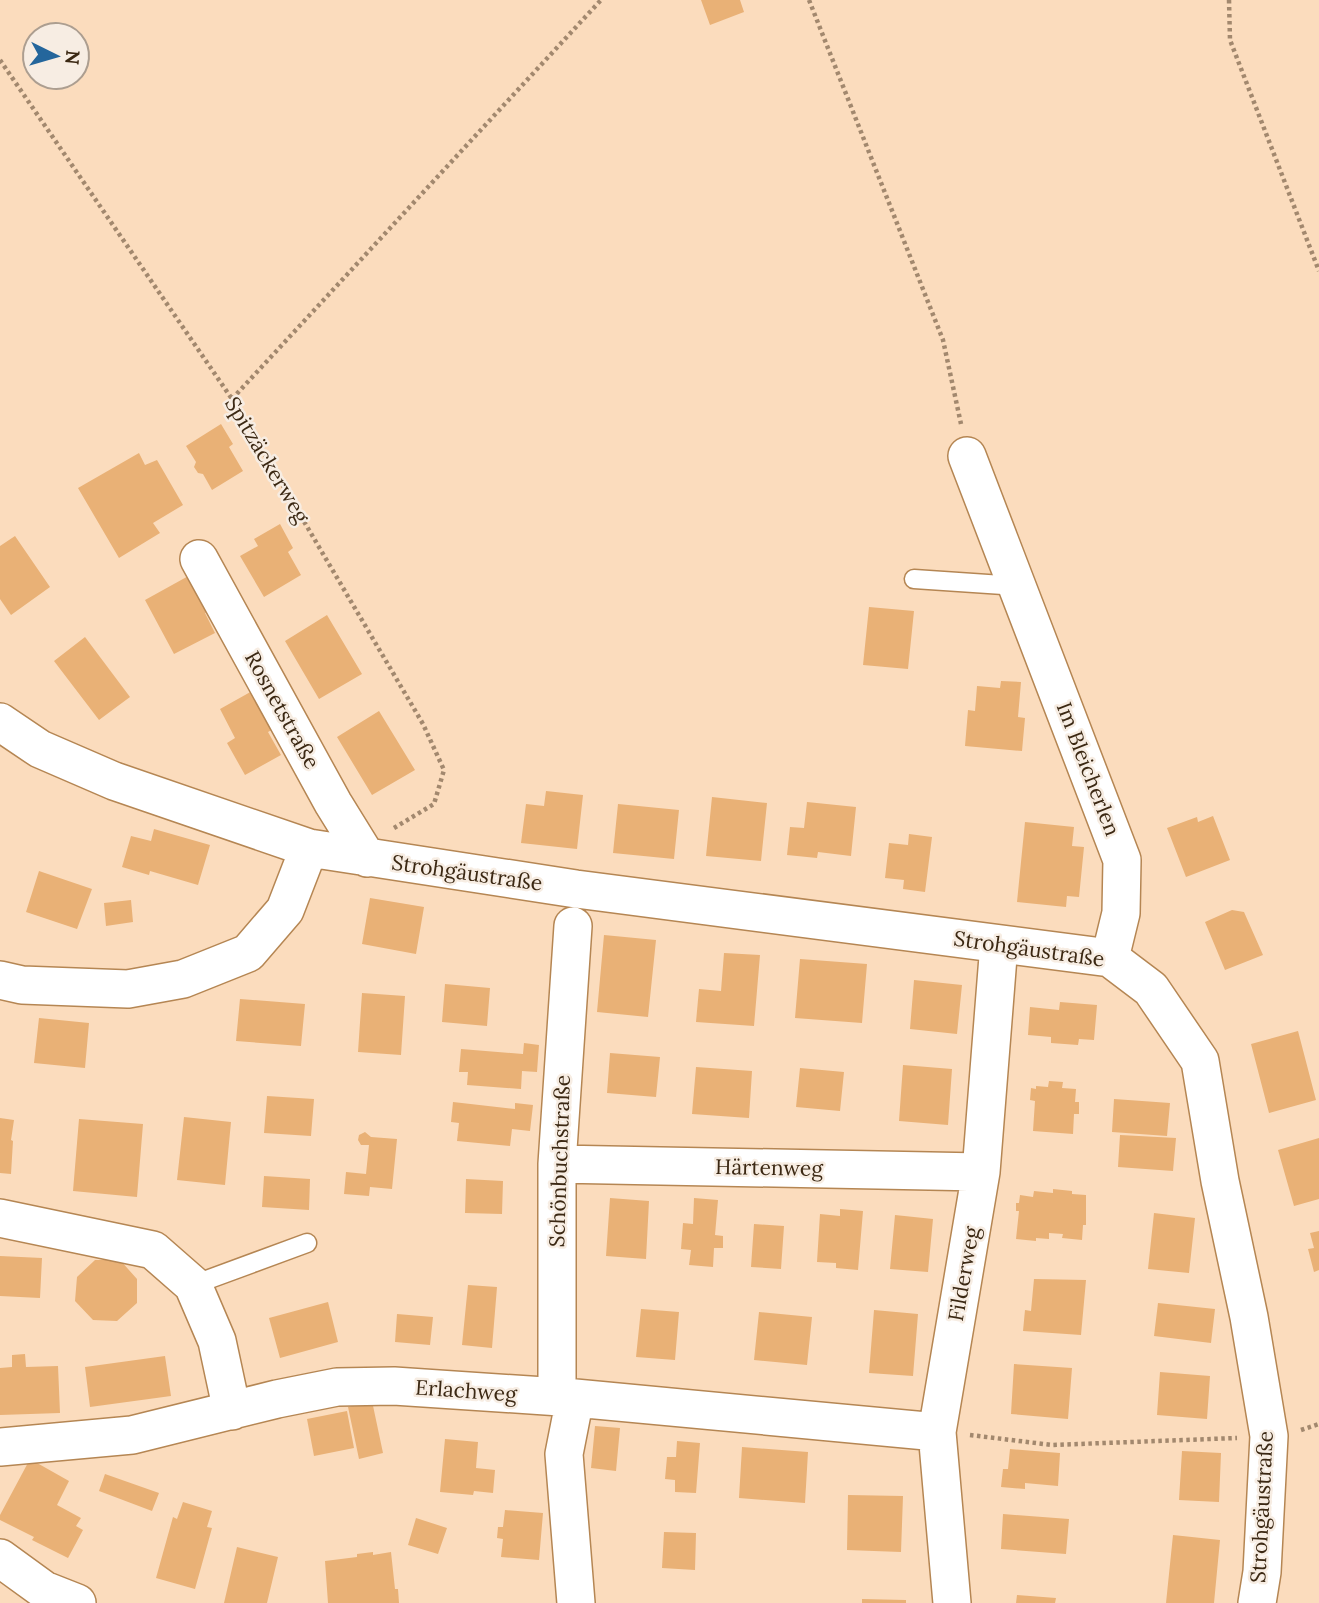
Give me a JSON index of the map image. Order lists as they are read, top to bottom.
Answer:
{
  "streets": {
    "street": [
      "Rosnetstraße",
      "Im Bleicherlen",
      "Strohgäustraße",
      "Schönbuchstraße",
      "Härtenweg",
      "Filderweg",
      "Erlachweg"
    ],
    "path": ["Spitzäckerweg"]
  },
  "crossings": [
    ["Spitzäckerweg", "Rosnetstraße"],
    ["Spitzäckerweg", "Strohgäustraße"],
    ["Rosnetstraße", "Strohgäustraße"],
    ["Im Bleicherlen", "Strohgäustraße"],
    ["Strohgäustraße", "Filderweg"],
    ["Schönbuchstraße", "Härtenweg"],
    ["Schönbuchstraße", "Erlachweg"],
    ["Härtenweg", "Filderweg"],
    ["Filderweg", "Erlachweg"]
  ],
  "north": "right"
}
